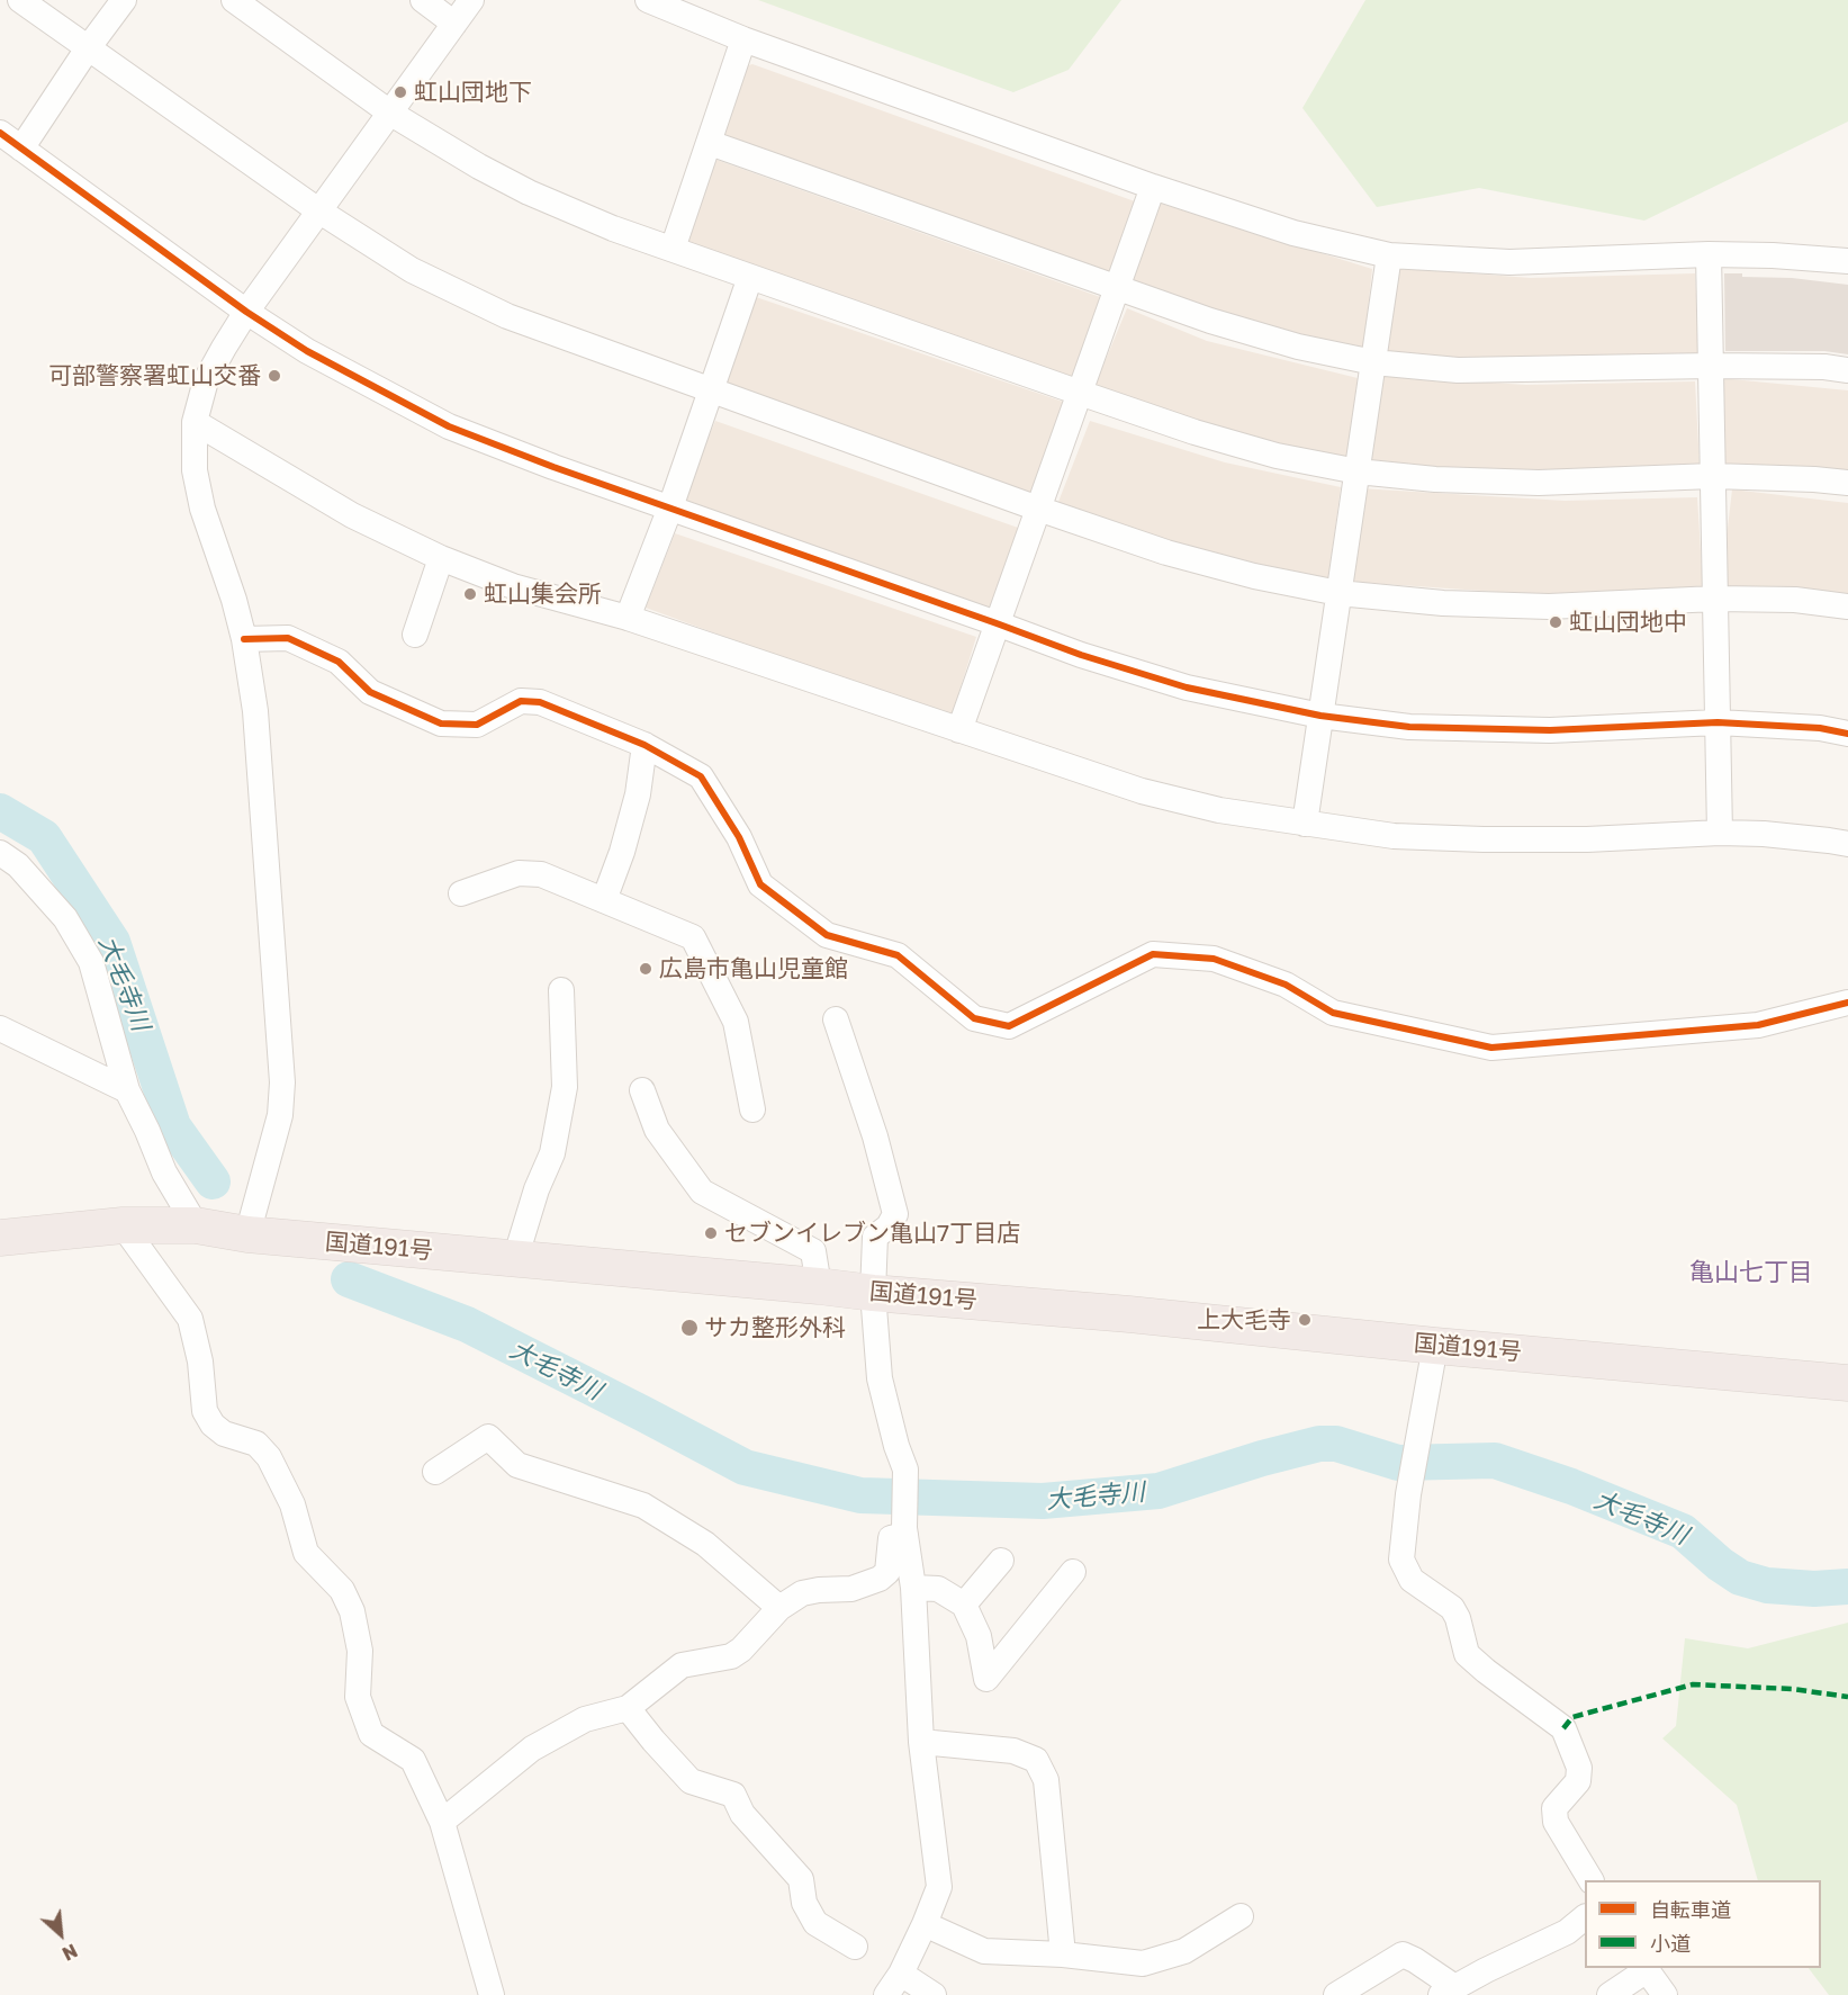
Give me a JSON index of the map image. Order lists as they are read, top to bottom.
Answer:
{
  "streets": {
    "highway": ["国道191号"]
  },
  "districts": ["亀山七丁目"],
  "water": ["大毛寺川"],
  "places": [
    "虹山団地下",
    "可部警察署虹山交番",
    "虹山集会所",
    "虹山団地中",
    "広島市亀山児童館",
    "セブンイレブン亀山7丁目店",
    "上大毛寺",
    "サカ整形外科"
  ],
  "legend": ["自転車道", "小道"],
  "north": "bottom right"
}
